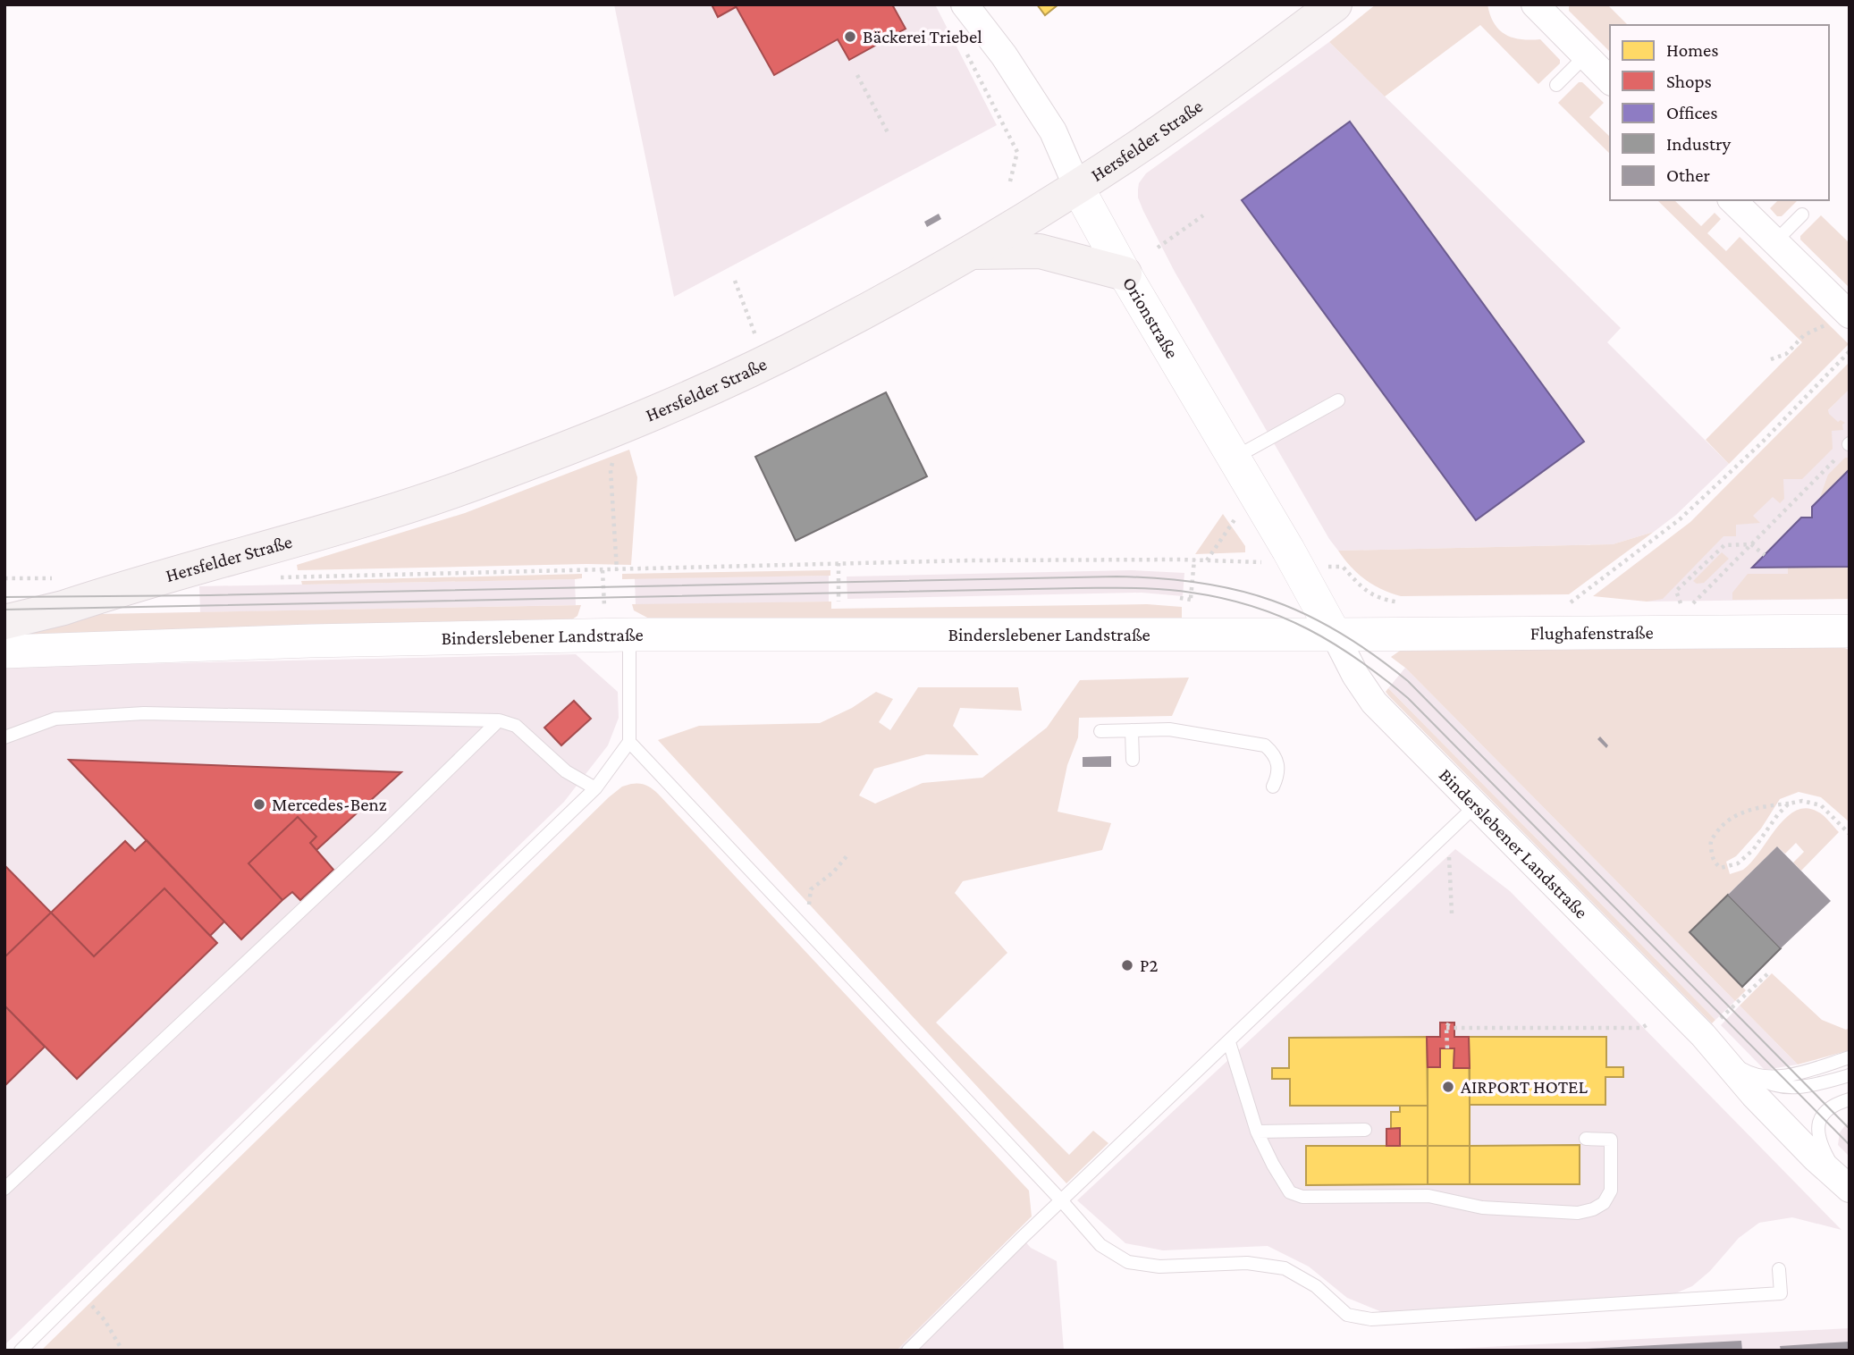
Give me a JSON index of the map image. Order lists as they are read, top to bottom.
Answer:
{
  "streets": {
    "main road": ["Hersfelder Straße"],
    "street": ["Orionstraße", "Flughafenstraße", "Binderslebener Landstraße"]
  },
  "crossings": [
    ["Hersfelder Straße", "Orionstraße"],
    ["Orionstraße", "Flughafenstraße"],
    ["Orionstraße", "Binderslebener Landstraße"],
    ["Flughafenstraße", "Binderslebener Landstraße"]
  ],
  "places": [
    "Bäckerei Triebel",
    "Mercedes-Benz",
    "P2",
    "AIRPORT HOTEL"
  ],
  "legend": [
    "Homes",
    "Shops",
    "Offices",
    "Industry",
    "Other"
  ]
}
